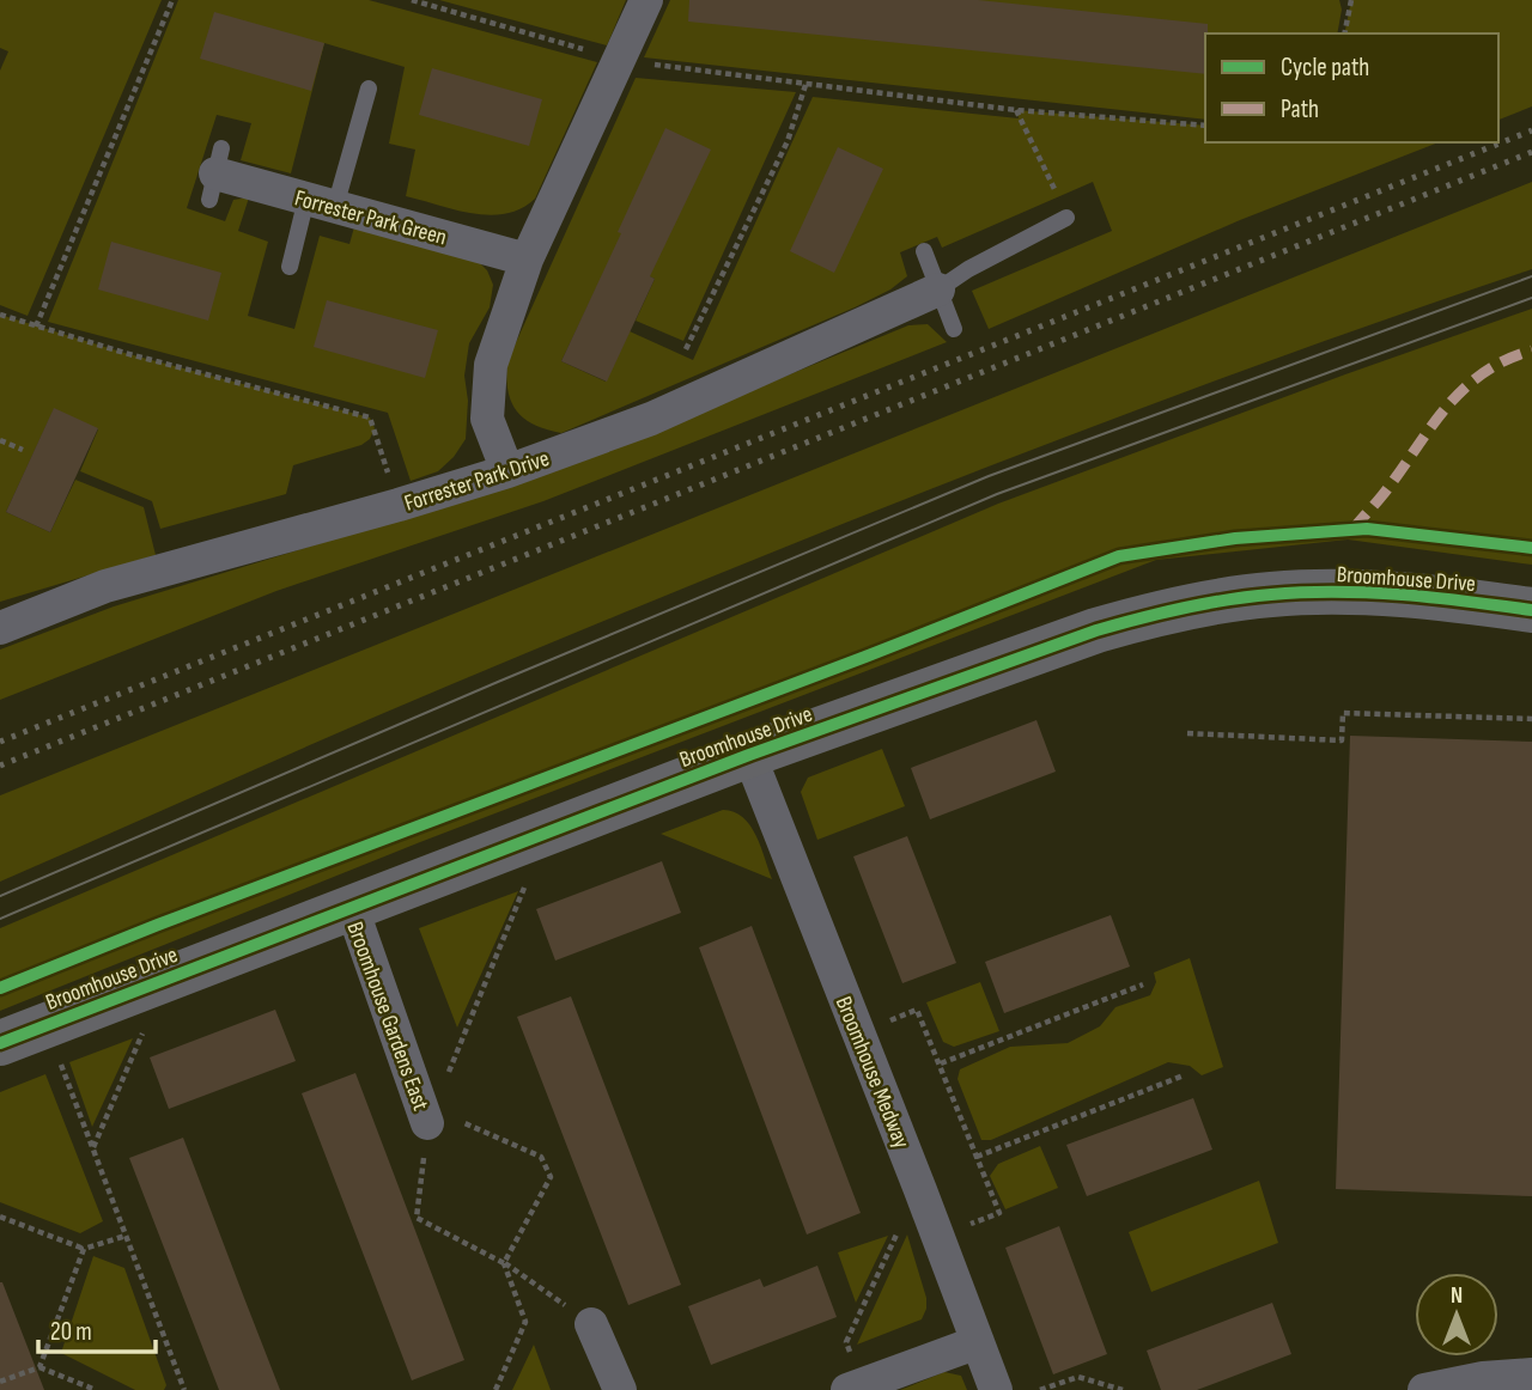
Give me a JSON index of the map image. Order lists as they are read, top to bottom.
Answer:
{
  "streets": {
    "street": [
      "Forrester Park Green",
      "Forrester Park Drive",
      "Broomhouse Drive",
      "Broomhouse Gardens East",
      "Broomhouse Medway"
    ]
  },
  "crossings": [
    ["Broomhouse Drive", "Broomhouse Gardens East"],
    ["Broomhouse Drive", "Broomhouse Medway"]
  ],
  "legend": ["Cycle path", "Path"],
  "scale_bar": "20 m",
  "north": "top"
}
